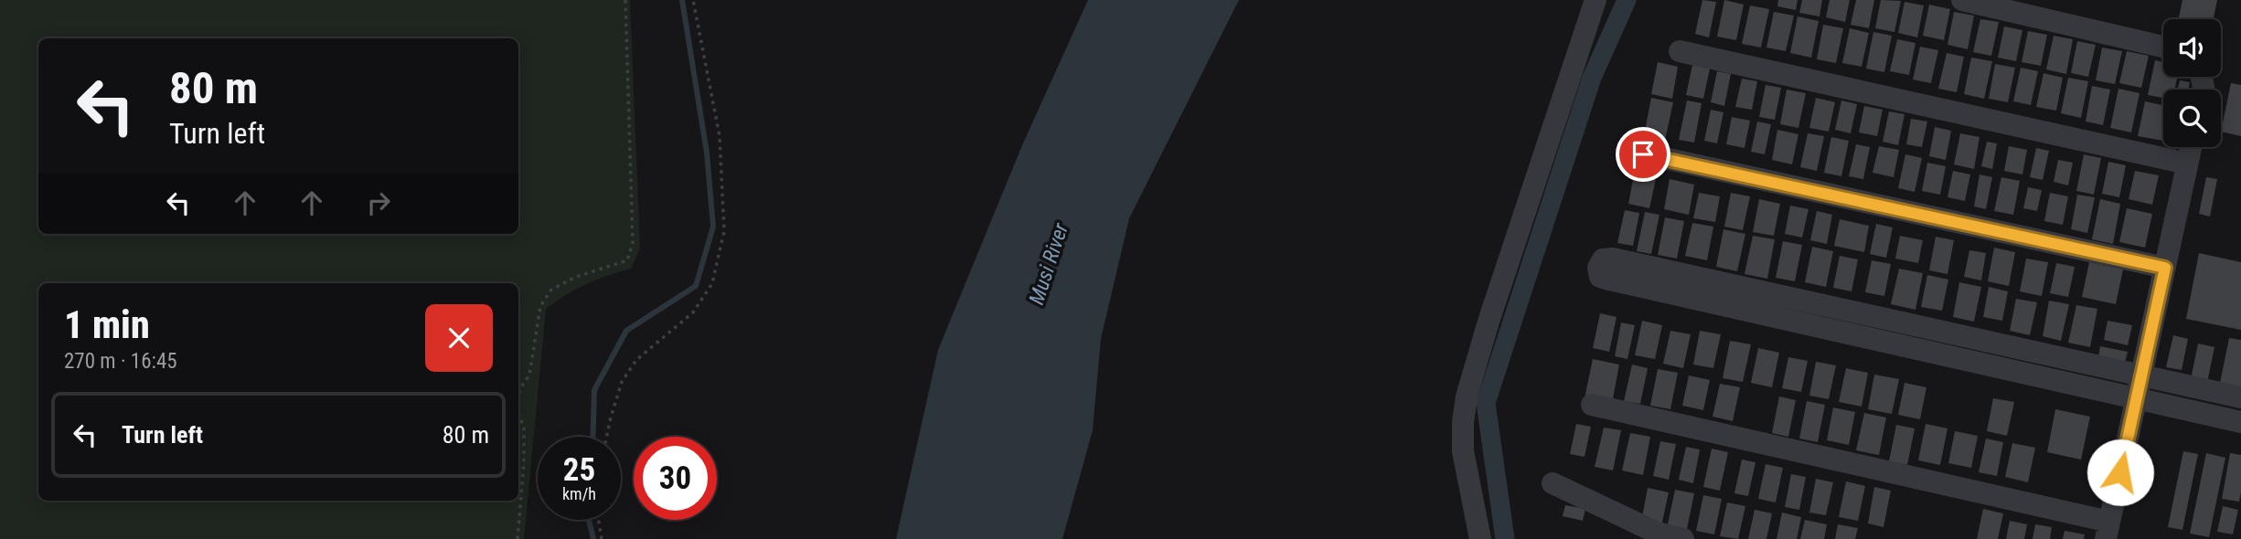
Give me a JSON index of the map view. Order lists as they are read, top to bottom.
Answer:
{
  "water": ["Musi River"],
  "page": {
    "turn": ["80 m", "Turn left"],
    "heading": ["1 min", "270 m · 16:45"],
    "list": [
      {
        "name": "Turn left",
        "value": "80 m"
      }
    ],
    "speed": "25 km/h",
    "limit": "30"
  }
}
